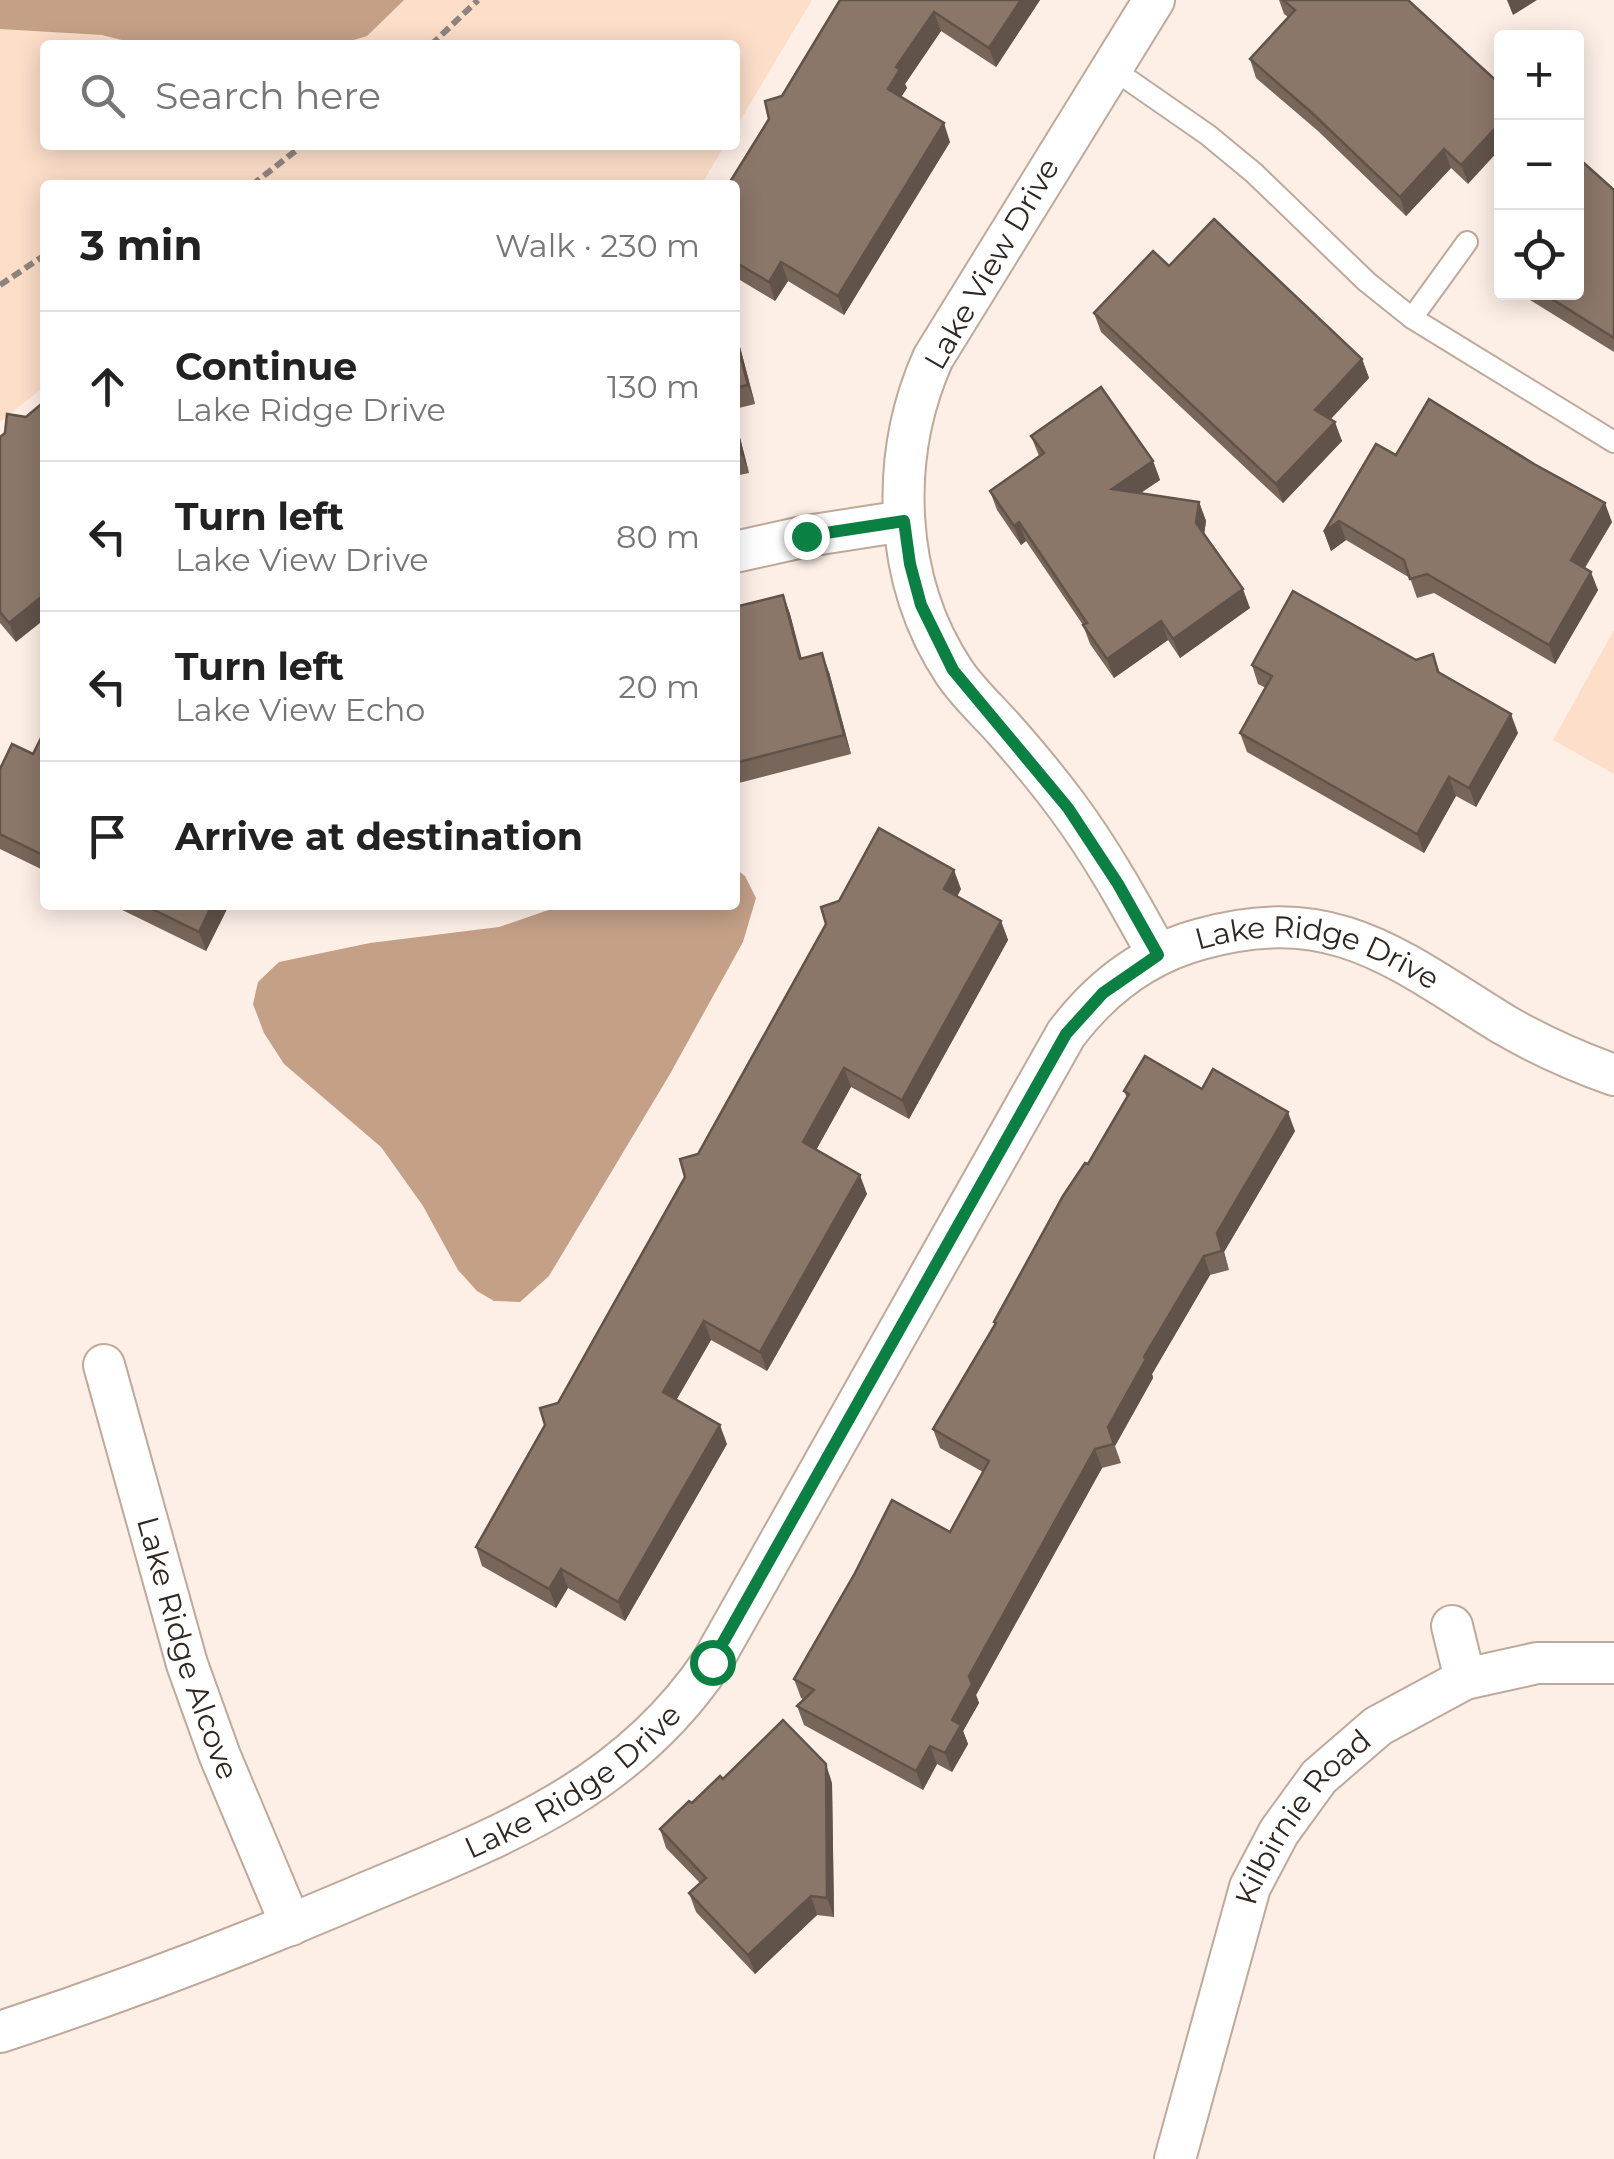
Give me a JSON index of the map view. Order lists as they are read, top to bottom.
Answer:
{
  "streets": {
    "street": [
      "Lake View Drive",
      "Lake Ridge Drive",
      "Lake Ridge Alcove",
      "Kilbirnie Road"
    ]
  },
  "crossings": [
    ["Lake View Drive", "Lake Ridge Drive"],
    ["Lake Ridge Drive", "Lake Ridge Alcove"]
  ],
  "page": {
    "map_buttons": ["+", "−"],
    "search": "Search here",
    "heading": ["3 min", "Walk · 230 m"],
    "list": [
      ["Continue", "Lake Ridge Drive", "130 m"],
      ["Turn left", "Lake View Drive", "80 m"],
      ["Turn left", "Lake View Echo", "20 m"],
      "Arrive at destination"
    ]
  }
}
